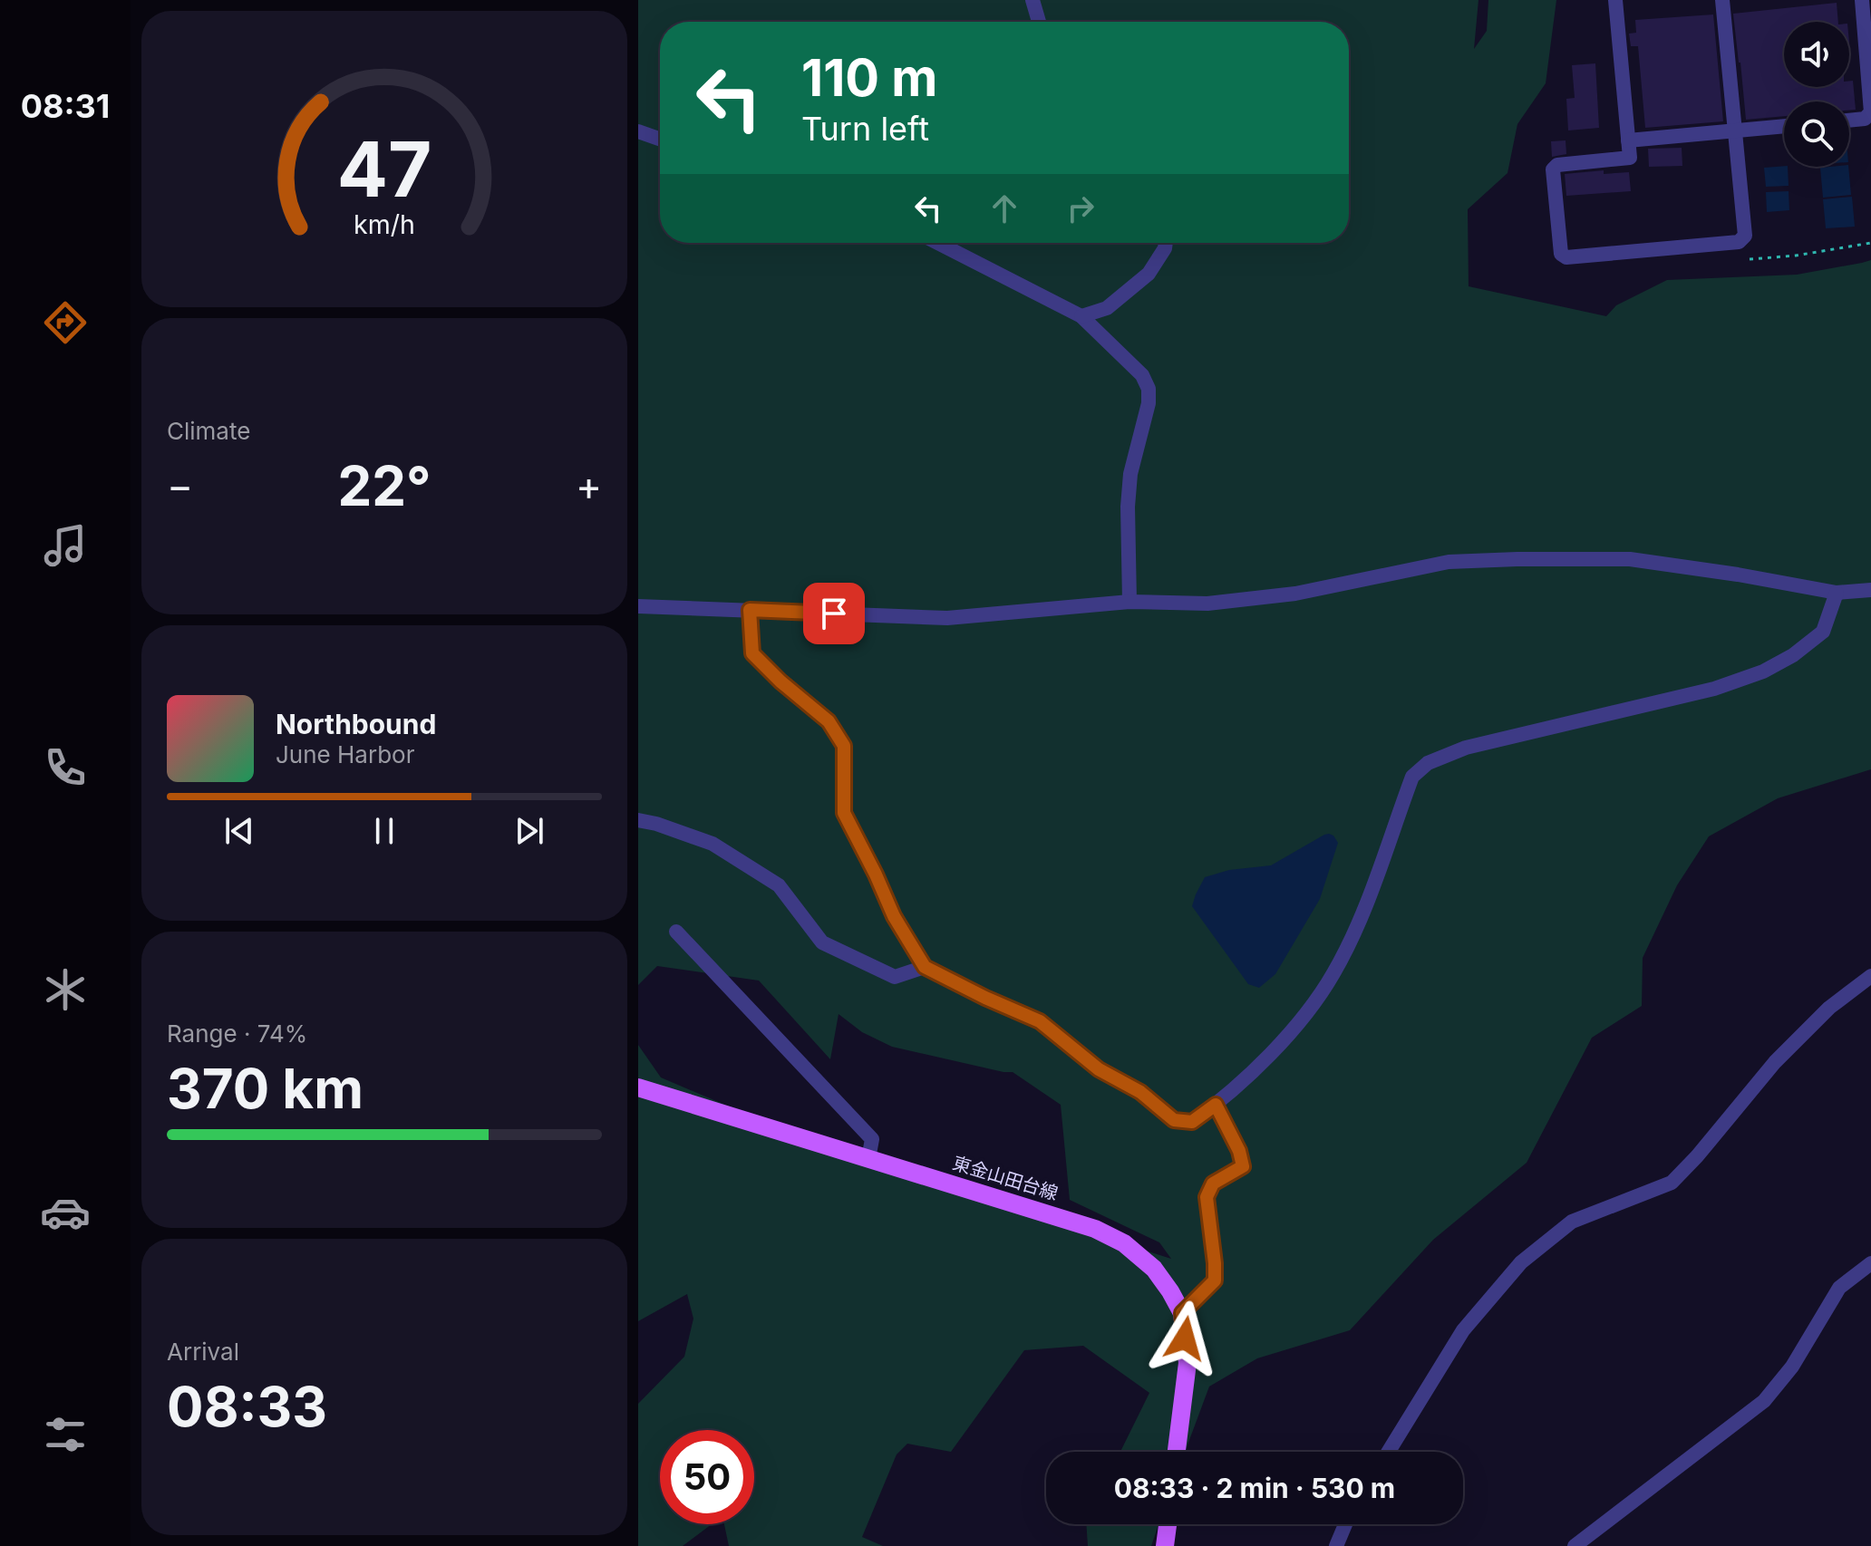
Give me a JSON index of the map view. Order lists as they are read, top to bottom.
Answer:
{
  "streets": {
    "main road": ["東金山田台線"]
  },
  "page": {
    "tabs": "08:31",
    "turn": ["110 m", "Turn left"],
    "tile": [
      "Climate",
      ["Range · 74%", "370 km"],
      ["Arrival", "08:33"]
    ],
    "heat": ["−", "22°", "+"],
    "song": ["Northbound", "June Harbor"],
    "limit": "50",
    "trip": "08:33 · 2 min · 530 m",
    "gauge": ["47", "km/h"]
  }
}
